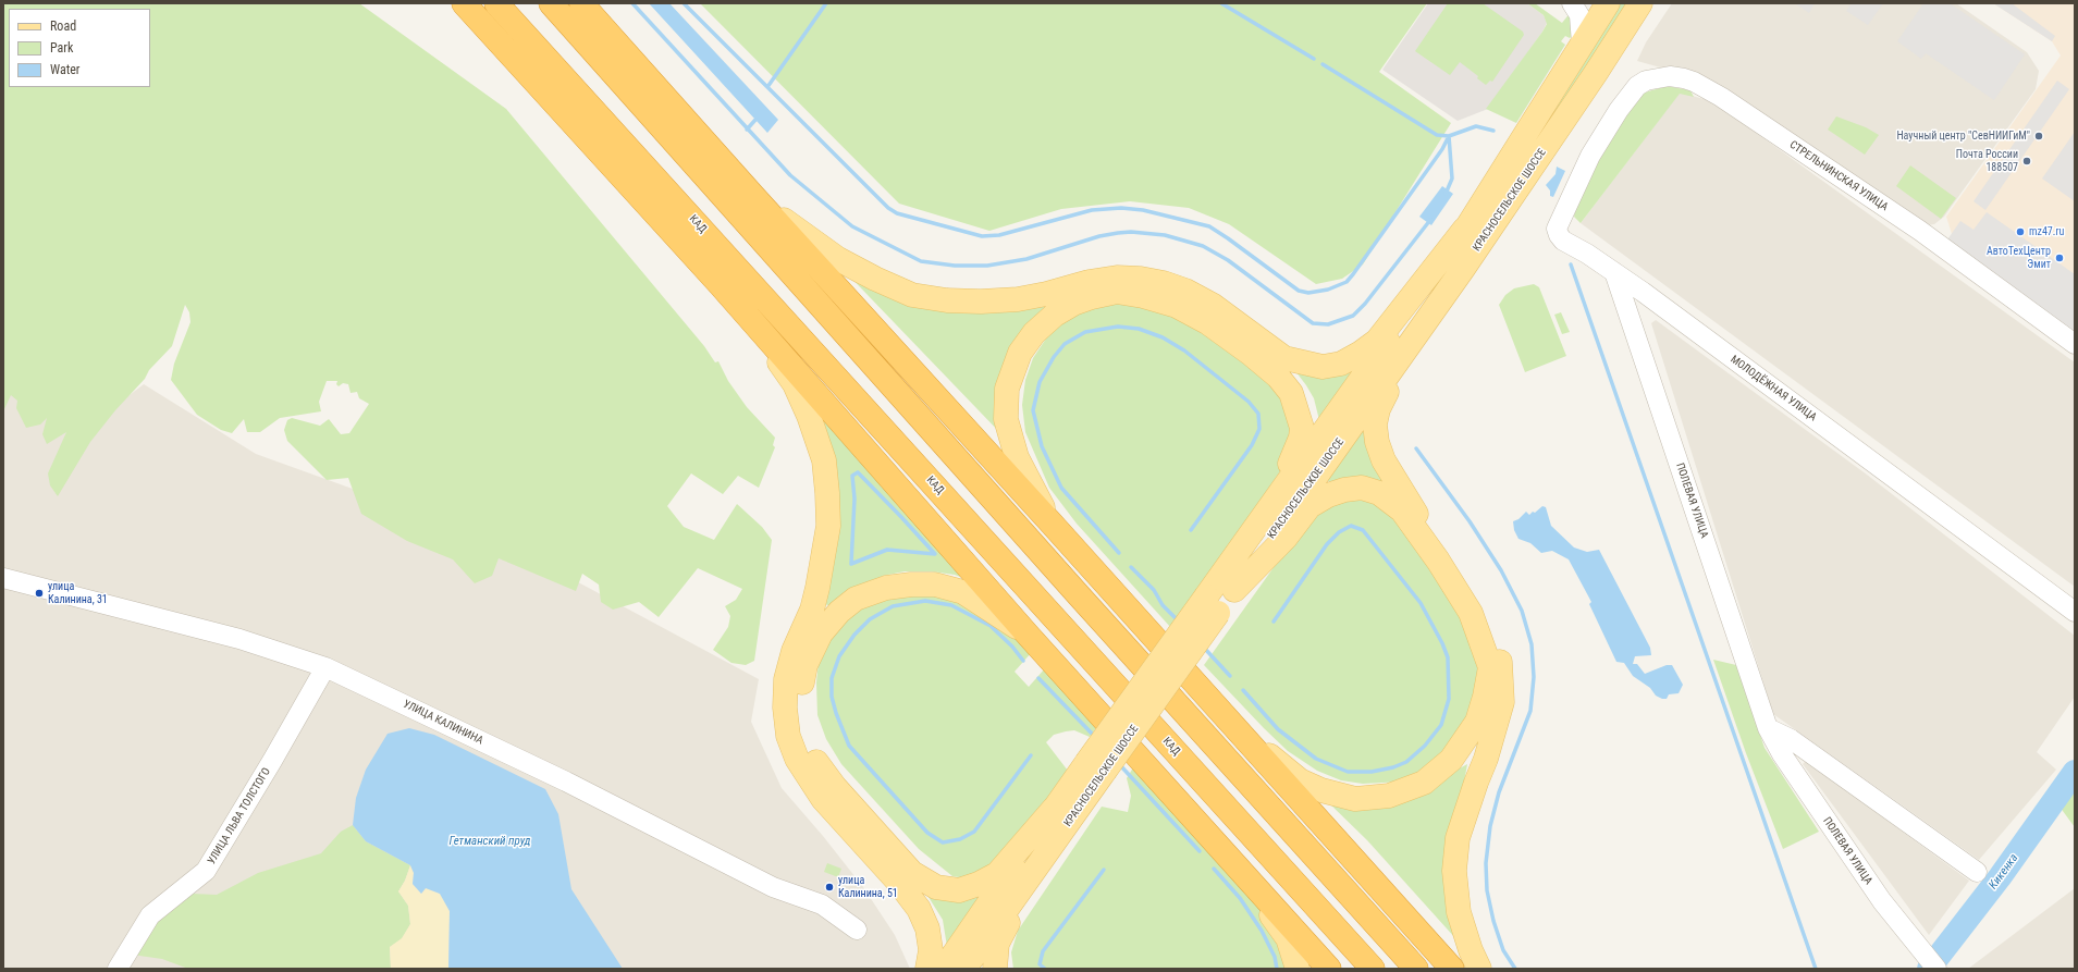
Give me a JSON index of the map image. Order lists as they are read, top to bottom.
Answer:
{
  "streets": {
    "highway": ["КАД"],
    "main road": ["КРАСНОСЕЛЬСКОЕ ШОССЕ"],
    "street": [
      "СТРЕЛЬНИНСКАЯ УЛИЦА",
      "МОЛОДЁЖНАЯ УЛИЦА",
      "ПОЛЕВАЯ УЛИЦА",
      "УЛИЦА КАЛИНИНА",
      "УЛИЦА ЛЬВА ТОЛСТОГО"
    ]
  },
  "crossings": [
    ["СТРЕЛЬНИНСКАЯ УЛИЦА", "МОЛОДЁЖНАЯ УЛИЦА"],
    ["МОЛОДЁЖНАЯ УЛИЦА", "ПОЛЕВАЯ УЛИЦА"],
    ["УЛИЦА КАЛИНИНА", "УЛИЦА ЛЬВА ТОЛСТОГО"]
  ],
  "water": ["Гетманский пруд", "Кикенка"],
  "places": [
    "Научный центр \"СевНИИГиМ\"",
    "Почта России 188507",
    "mz47.ru",
    "АвтоТехЦентр Эмит",
    "улица Калинина, 31",
    "улица Калинина, 51"
  ],
  "legend": ["Road", "Park", "Water"]
}
